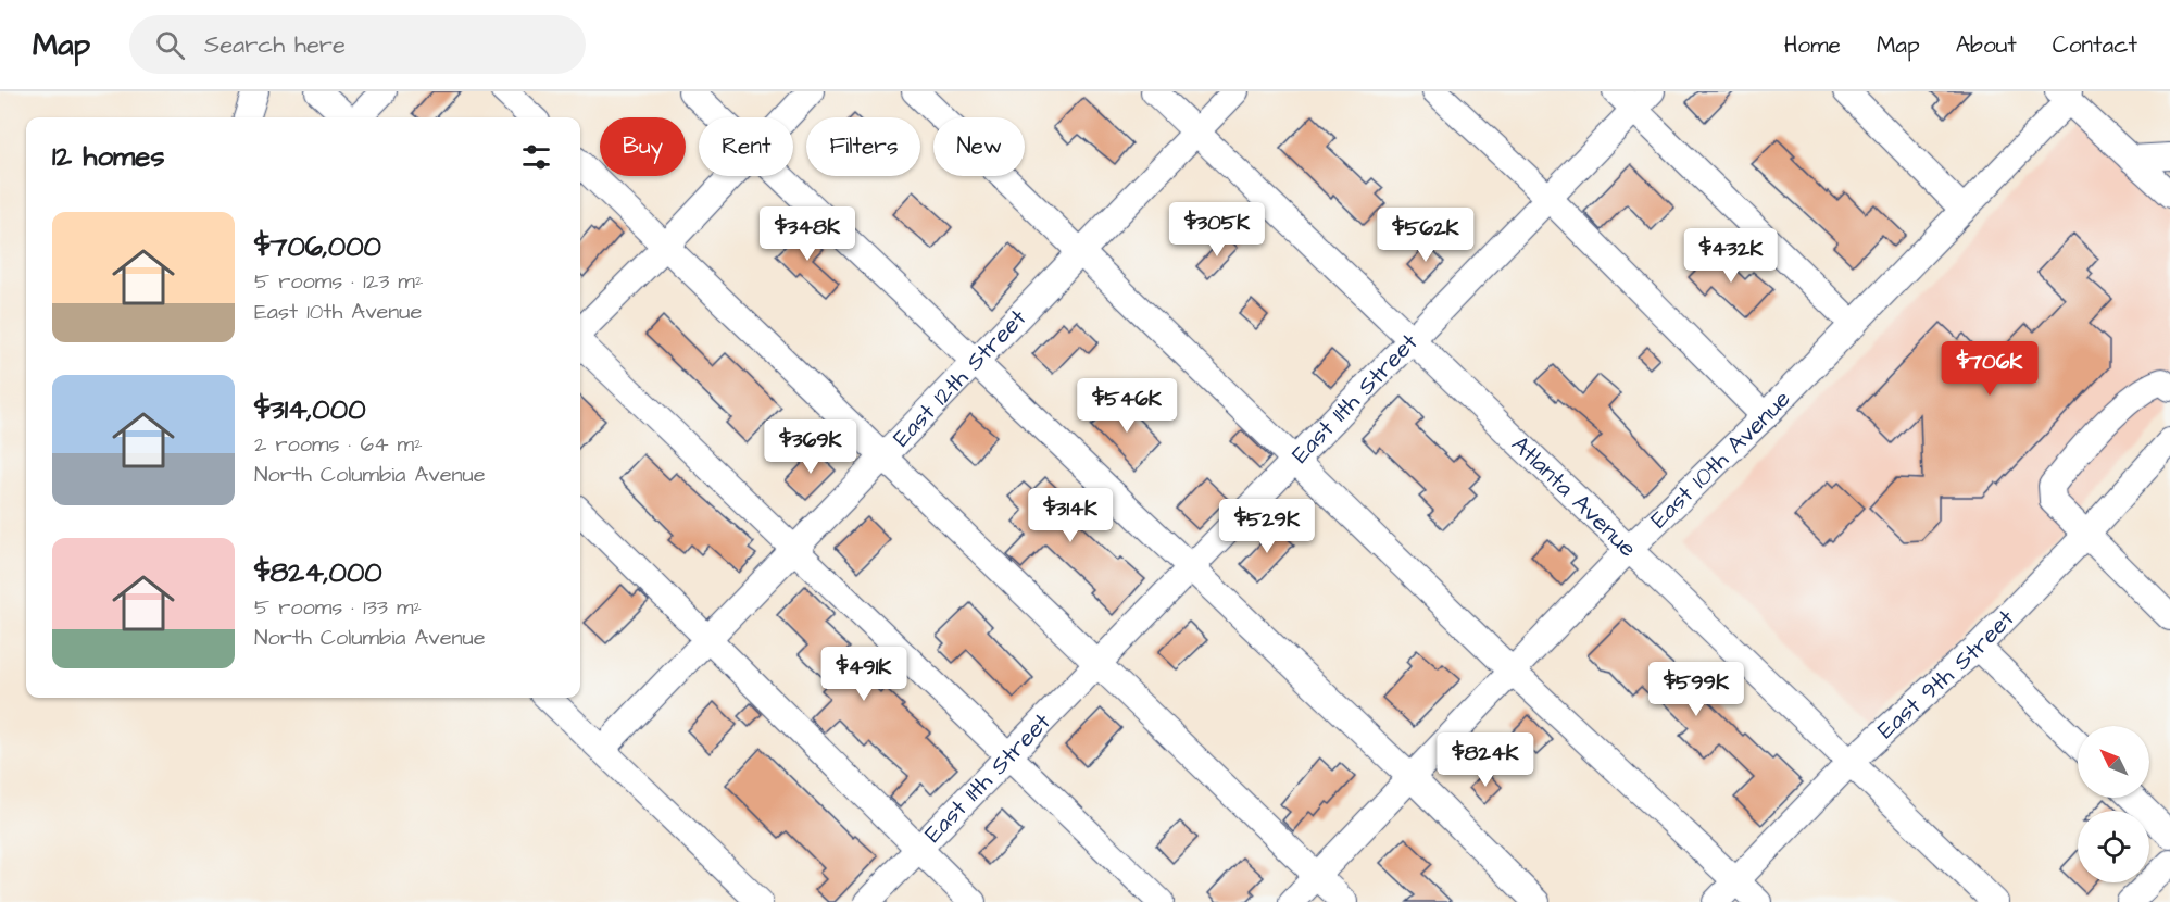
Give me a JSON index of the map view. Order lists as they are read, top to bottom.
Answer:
{
  "streets": {
    "street": [
      "East 12th Street",
      "East 11th Street",
      "East 10th Avenue",
      "Atlanta Avenue",
      "East 9th Street"
    ]
  },
  "crossings": [
    ["East 12th Street", "Atlanta Avenue"],
    ["East 11th Street", "Atlanta Avenue"],
    ["East 10th Avenue", "Atlanta Avenue"],
    ["Atlanta Avenue", "East 9th Street"]
  ],
  "north": "top left",
  "page": {
    "header": "Map",
    "search": "Search here",
    "nav": [
      "Home",
      "Map",
      "About",
      "Contact"
    ],
    "chip": [
      "Buy",
      "Rent",
      "Filters",
      "New"
    ],
    "heading": "12 homes",
    "list": [
      {
        "name": "$706,000",
        "note": "5 rooms · 123 m² · East 10th Avenue"
      },
      {
        "name": "$314,000",
        "note": "2 rooms · 64 m² · North Columbia Avenue"
      },
      {
        "name": "$824,000",
        "note": "5 rooms · 133 m² · North Columbia Avenue"
      }
    ],
    "price": [
      "$305K",
      "$348K",
      "$562K",
      "$432K",
      "$706K",
      "$546K",
      "$369K",
      "$314K",
      "$529K",
      "$491K",
      "$599K",
      "$824K"
    ]
  }
}
